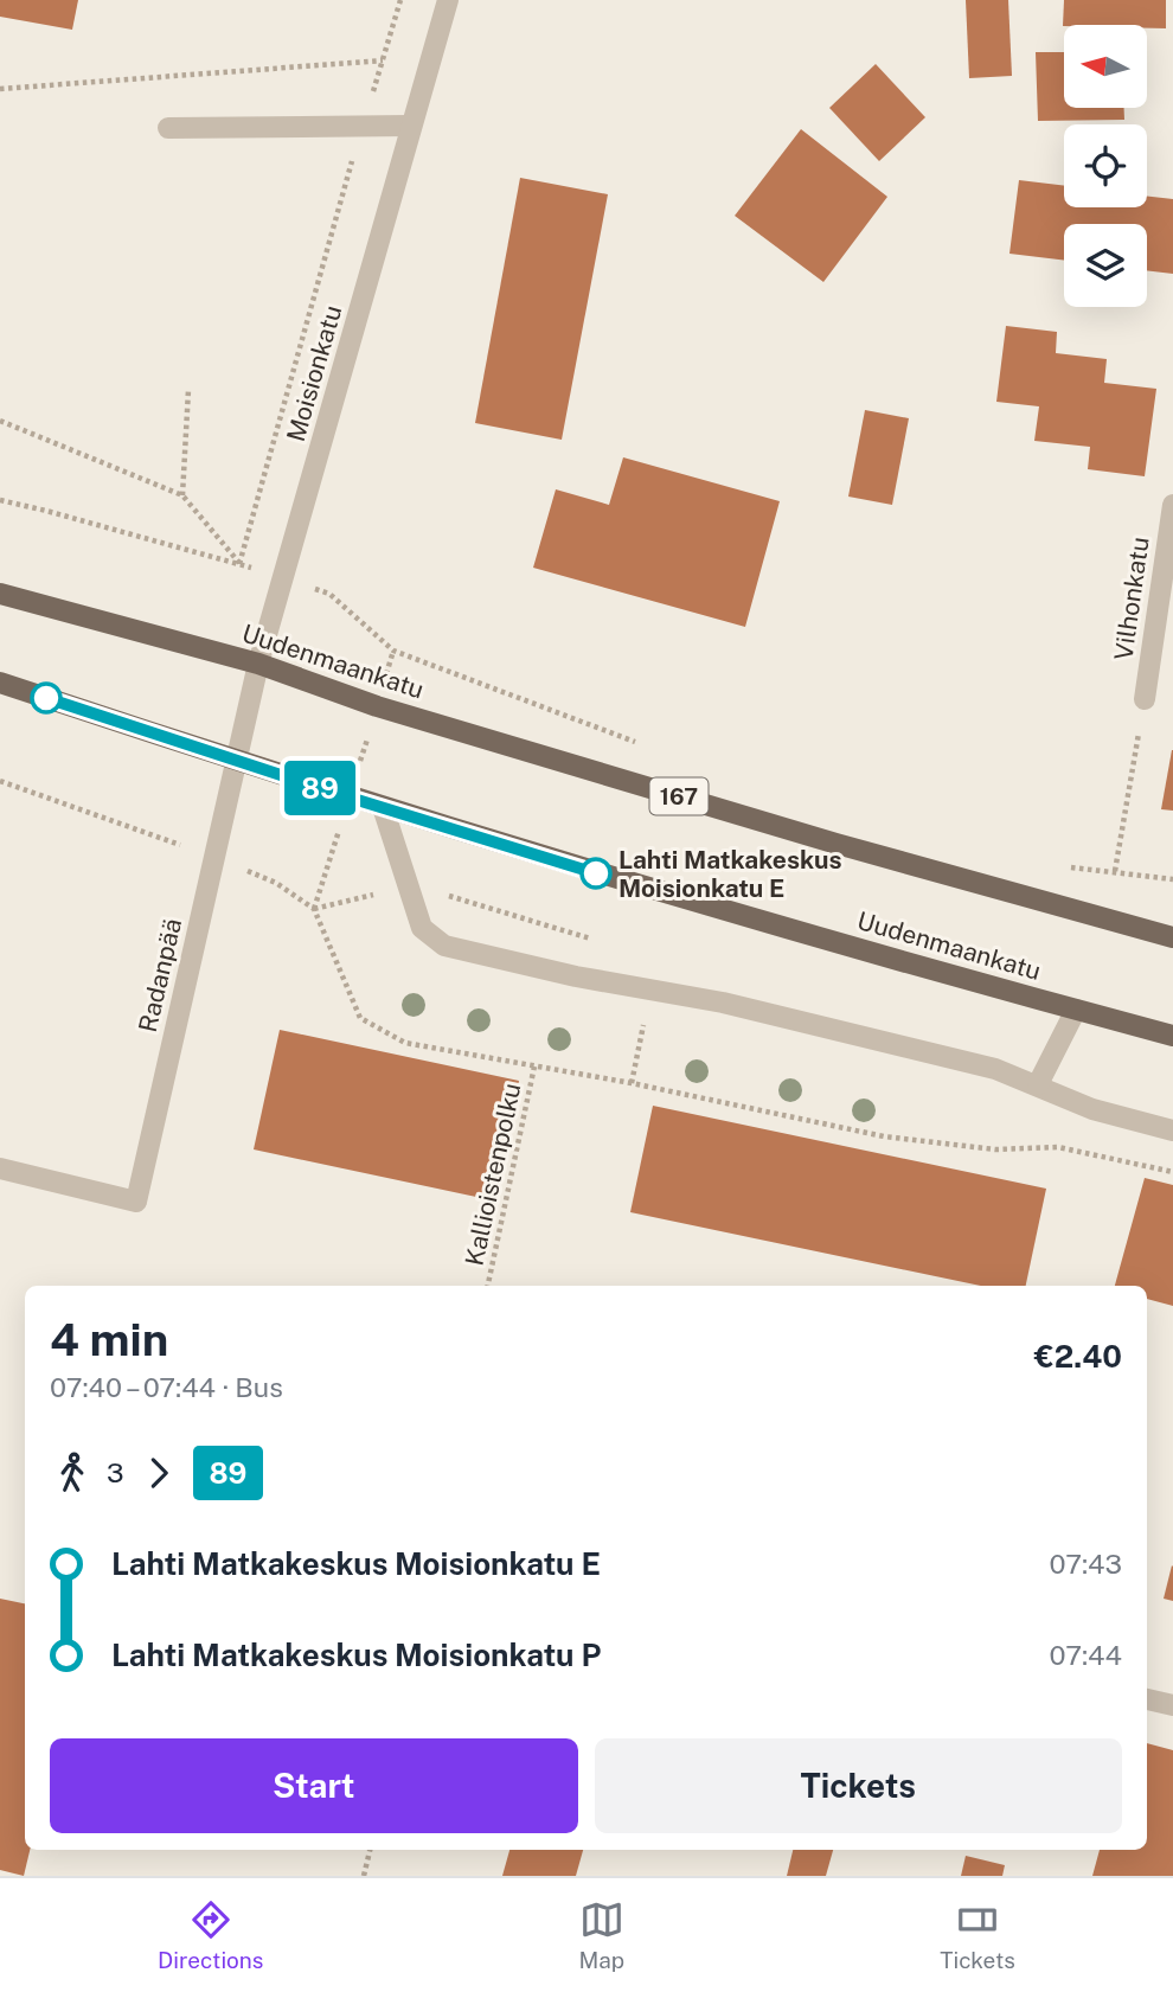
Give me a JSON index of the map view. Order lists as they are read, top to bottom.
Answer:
{
  "streets": {
    "main road": ["Uudenmaankatu", "167"],
    "street": ["Moisionkatu", "Vilhonkatu", "Radanpää"],
    "path": ["Kallioistenpolku"]
  },
  "crossings": [
    ["Moisionkatu", "Uudenmaankatu"],
    ["Moisionkatu", "Radanpää"],
    ["Uudenmaankatu", "Radanpää"]
  ],
  "places": ["Lahti Matkakeskus Moisionkatu E"],
  "lines": ["bus line 89"],
  "north": "left",
  "page": {
    "on_map": "89",
    "heading": ["4 min", "07:40 – 07:44 · Bus", "€2.40"],
    "legs": ["3", "89"],
    "list": [
      {
        "name": "Lahti Matkakeskus Moisionkatu E",
        "value": "07:43"
      },
      {
        "name": "Lahti Matkakeskus Moisionkatu P",
        "value": "07:44"
      }
    ],
    "buttons": ["Start", "Tickets"],
    "tabs": ["Directions", "Map", "Tickets"]
  }
}
